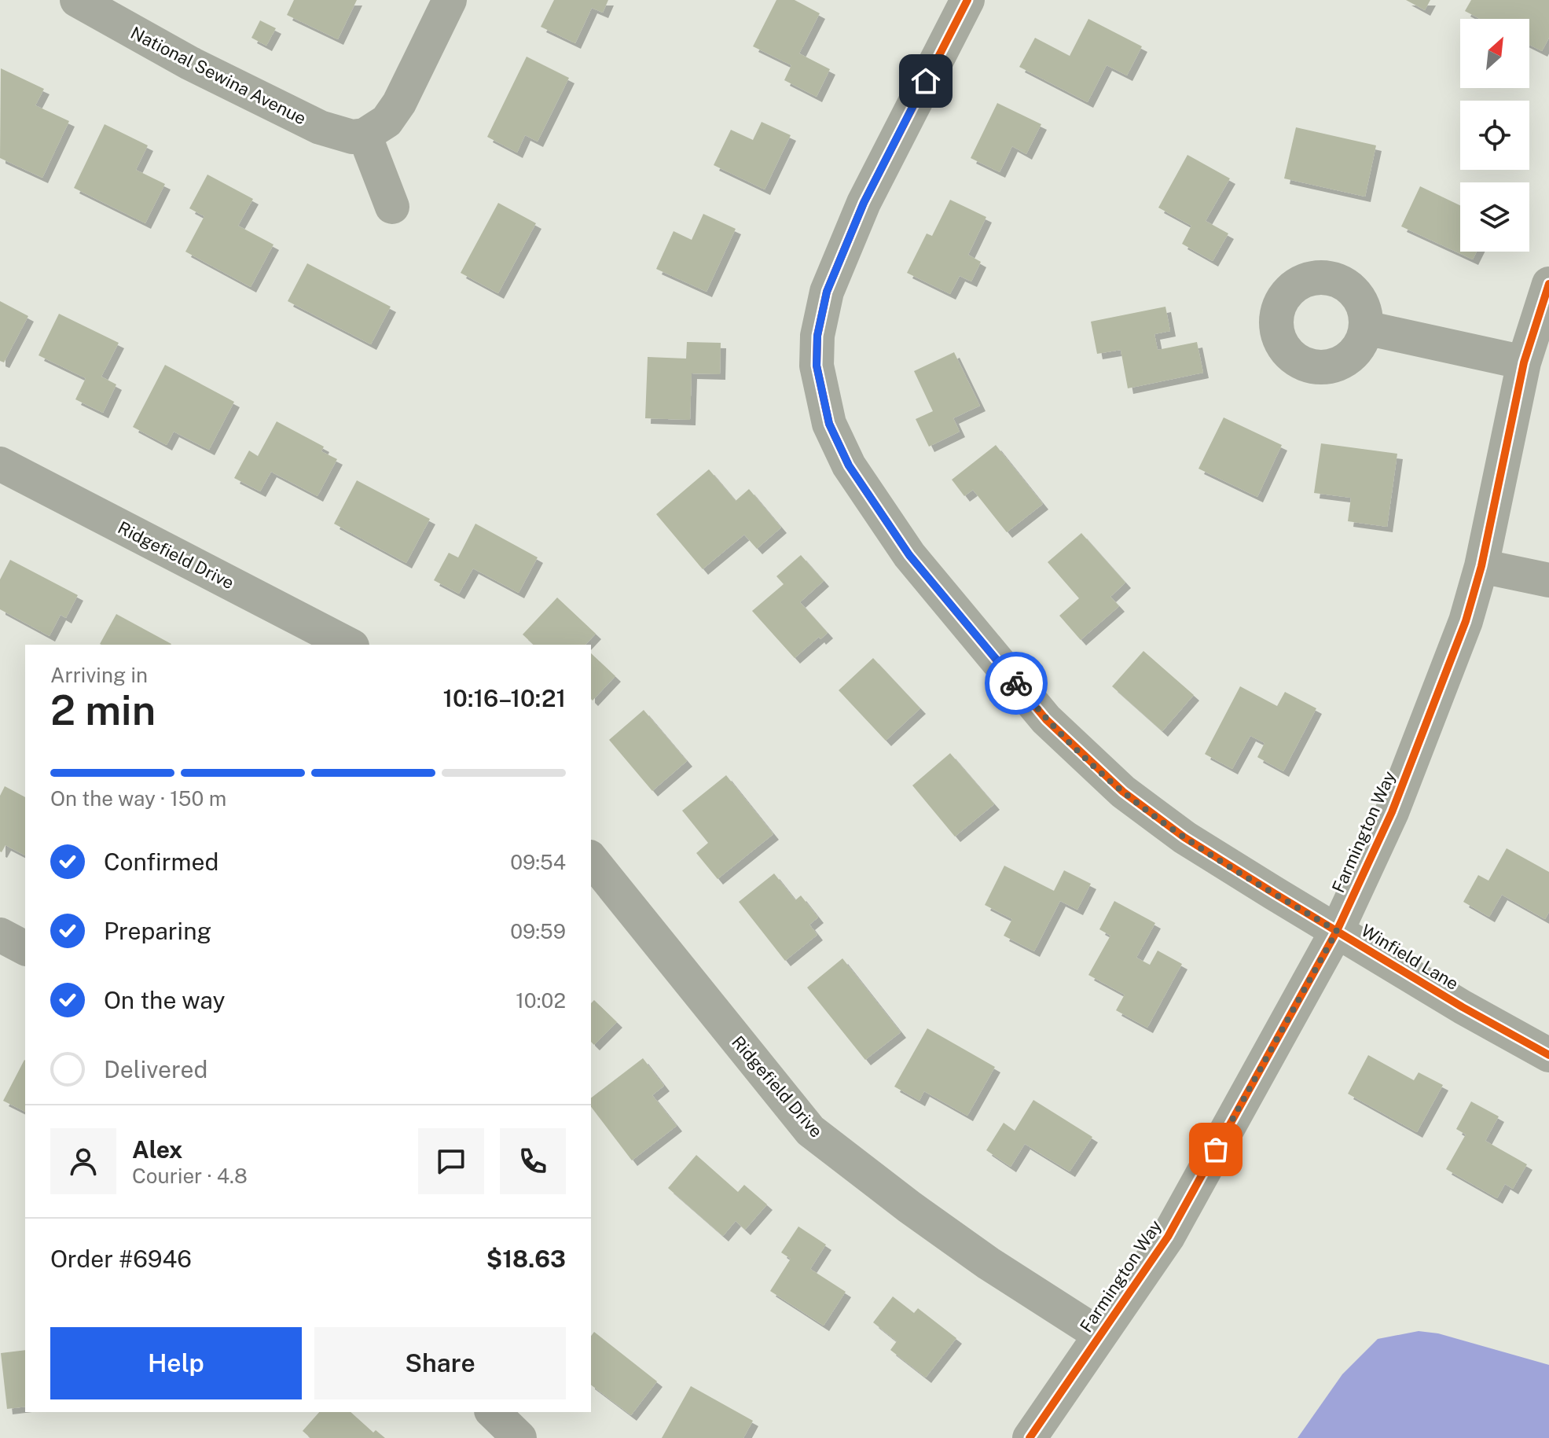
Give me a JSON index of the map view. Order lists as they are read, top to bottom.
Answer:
{
  "streets": {
    "street": [
      "National Sewina Avenue",
      "Ridgefield Drive",
      "Farmington Way",
      "Winfield Lane"
    ]
  },
  "crossings": [
    ["Ridgefield Drive", "Farmington Way"],
    ["Farmington Way", "Winfield Lane"]
  ],
  "north": "top right",
  "page": {
    "heading": ["2 min", "Arriving in", "10:16–10:21"],
    "panel": [
      "Alex",
      "Courier · 4.8",
      "Order #6946",
      "$18.63"
    ],
    "bar": "On the way · 150 m",
    "list": [
      ["Confirmed", "09:54"],
      ["Preparing", "09:59"],
      ["On the way", "10:02"],
      "Delivered"
    ],
    "buttons": ["Help", "Share"]
  }
}
